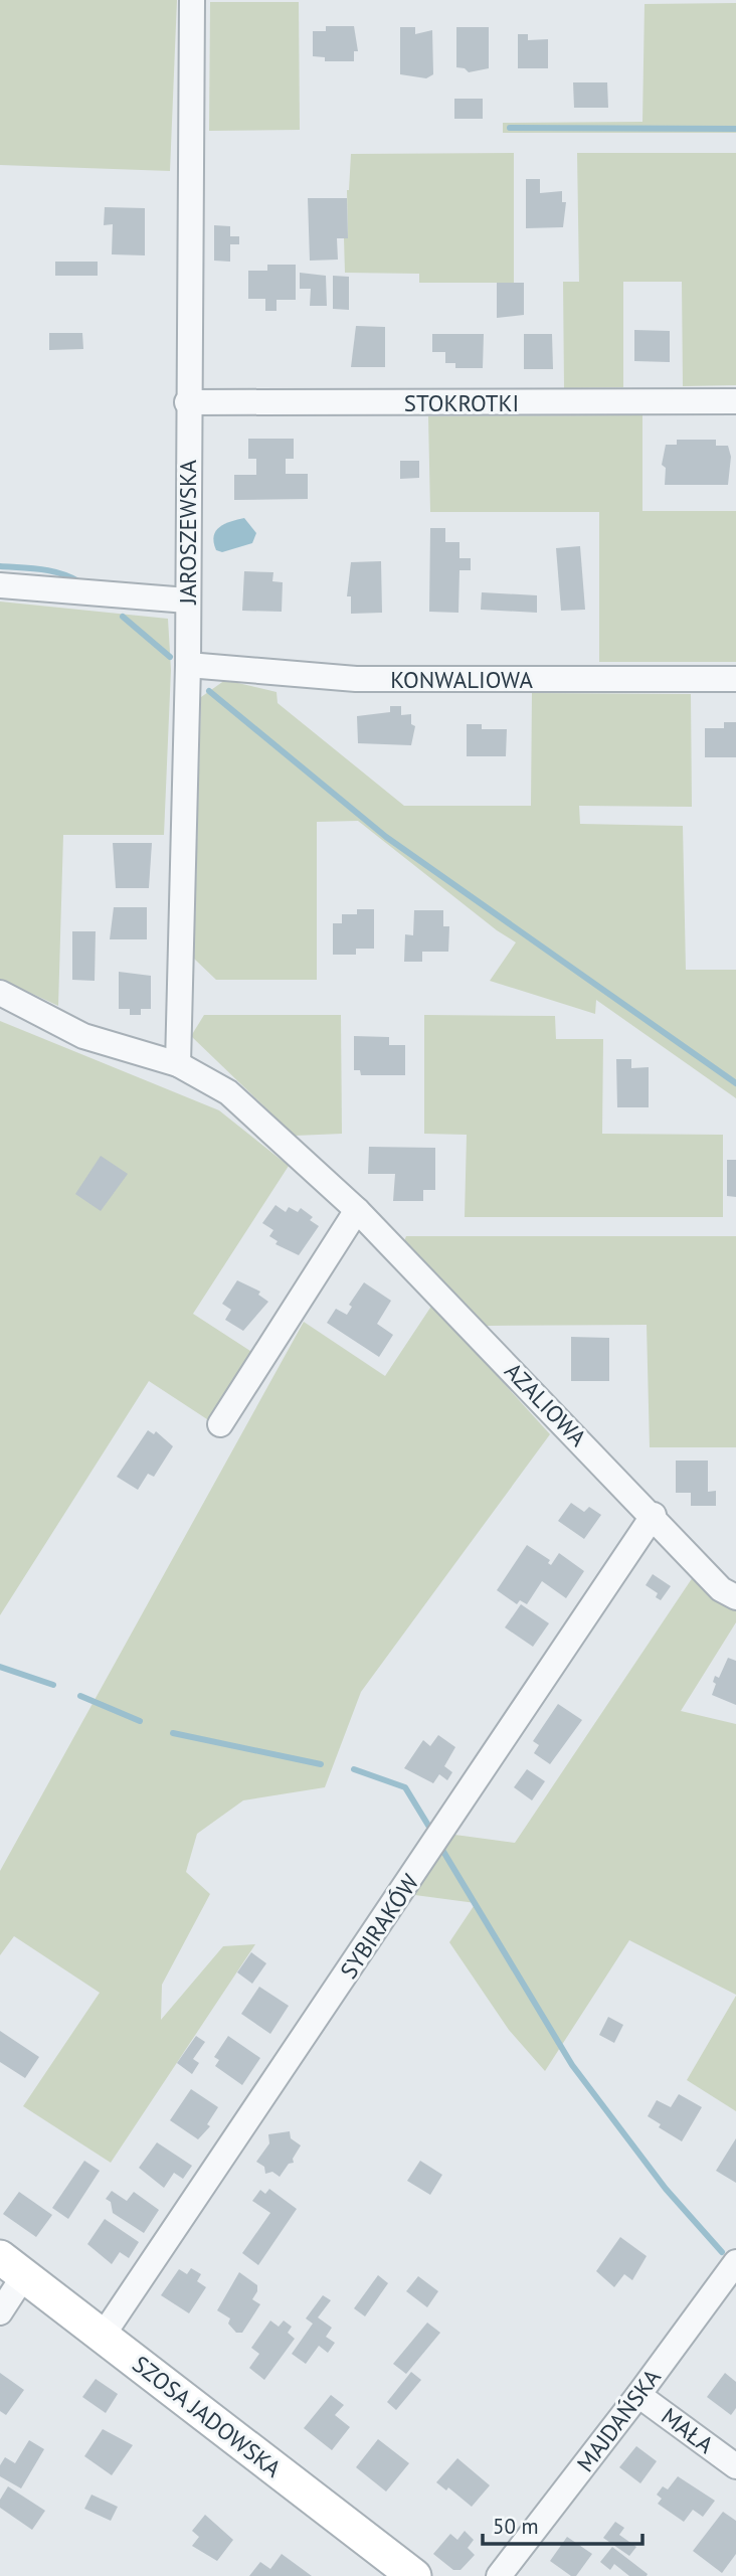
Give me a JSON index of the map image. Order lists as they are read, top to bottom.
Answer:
{
  "streets": {
    "main road": ["SZOSA JADOWSKA"],
    "street": [
      "STOKROTKI",
      "JAROSZEWSKA",
      "KONWALIOWA",
      "AZALIOWA",
      "SYBIRAKÓW",
      "MAJDAŃSKA",
      "MAŁA"
    ]
  },
  "crossings": [
    ["STOKROTKI", "JAROSZEWSKA"],
    ["JAROSZEWSKA", "KONWALIOWA"],
    ["JAROSZEWSKA", "AZALIOWA"],
    ["AZALIOWA", "SYBIRAKÓW"],
    ["SYBIRAKÓW", "SZOSA JADOWSKA"],
    ["MAJDAŃSKA", "MAŁA"]
  ],
  "scale_bar": "50 m"
}
